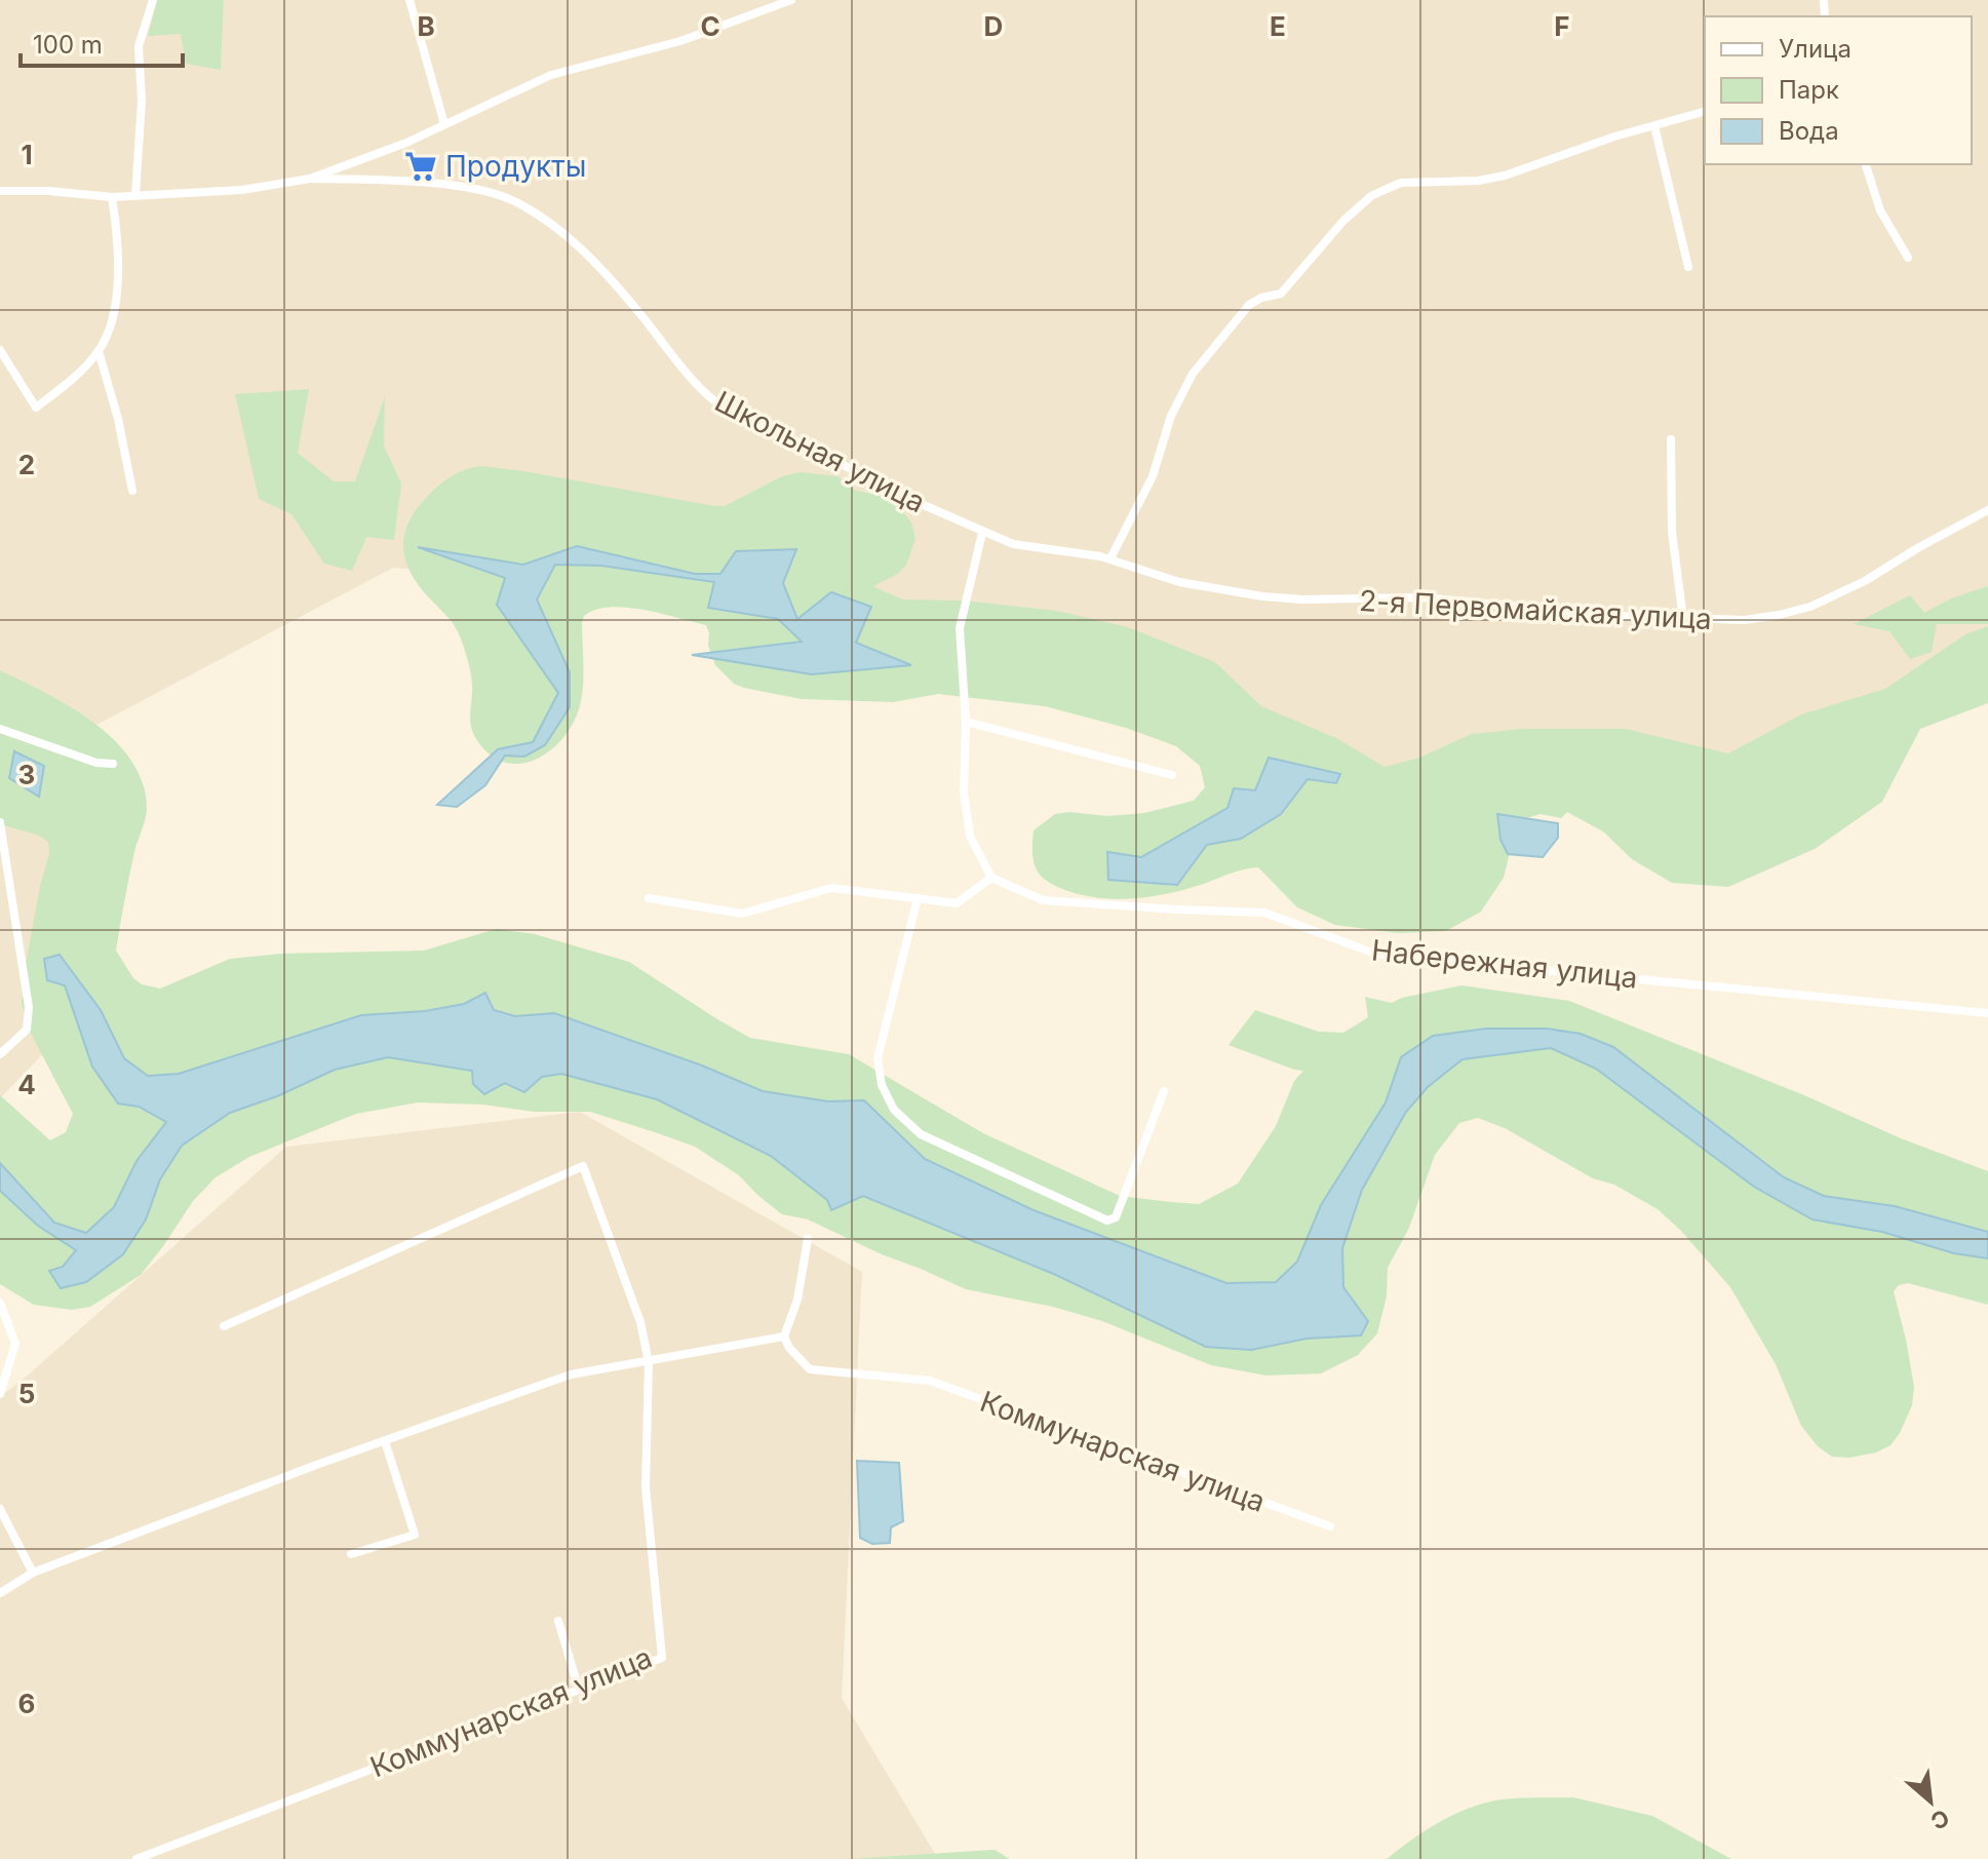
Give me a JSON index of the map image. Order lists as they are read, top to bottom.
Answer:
{
  "streets": {
    "street": [
      "Школьная улица",
      "2-я Первомайская улица",
      "Набережная улица",
      "Коммунарская улица"
    ]
  },
  "crossings": [
    ["Школьная улица", "2-я Первомайская улица"]
  ],
  "places": {
    "supermarket": ["Продукты"]
  },
  "legend": ["Улица", "Парк", "Вода"],
  "scale_bar": "100 m",
  "north": "bottom right",
  "grid": {
    "columns": [
      "B",
      "C",
      "D",
      "E",
      "F"
    ],
    "rows": [
      "1",
      "2",
      "3",
      "4",
      "5",
      "6"
    ]
  }
}
